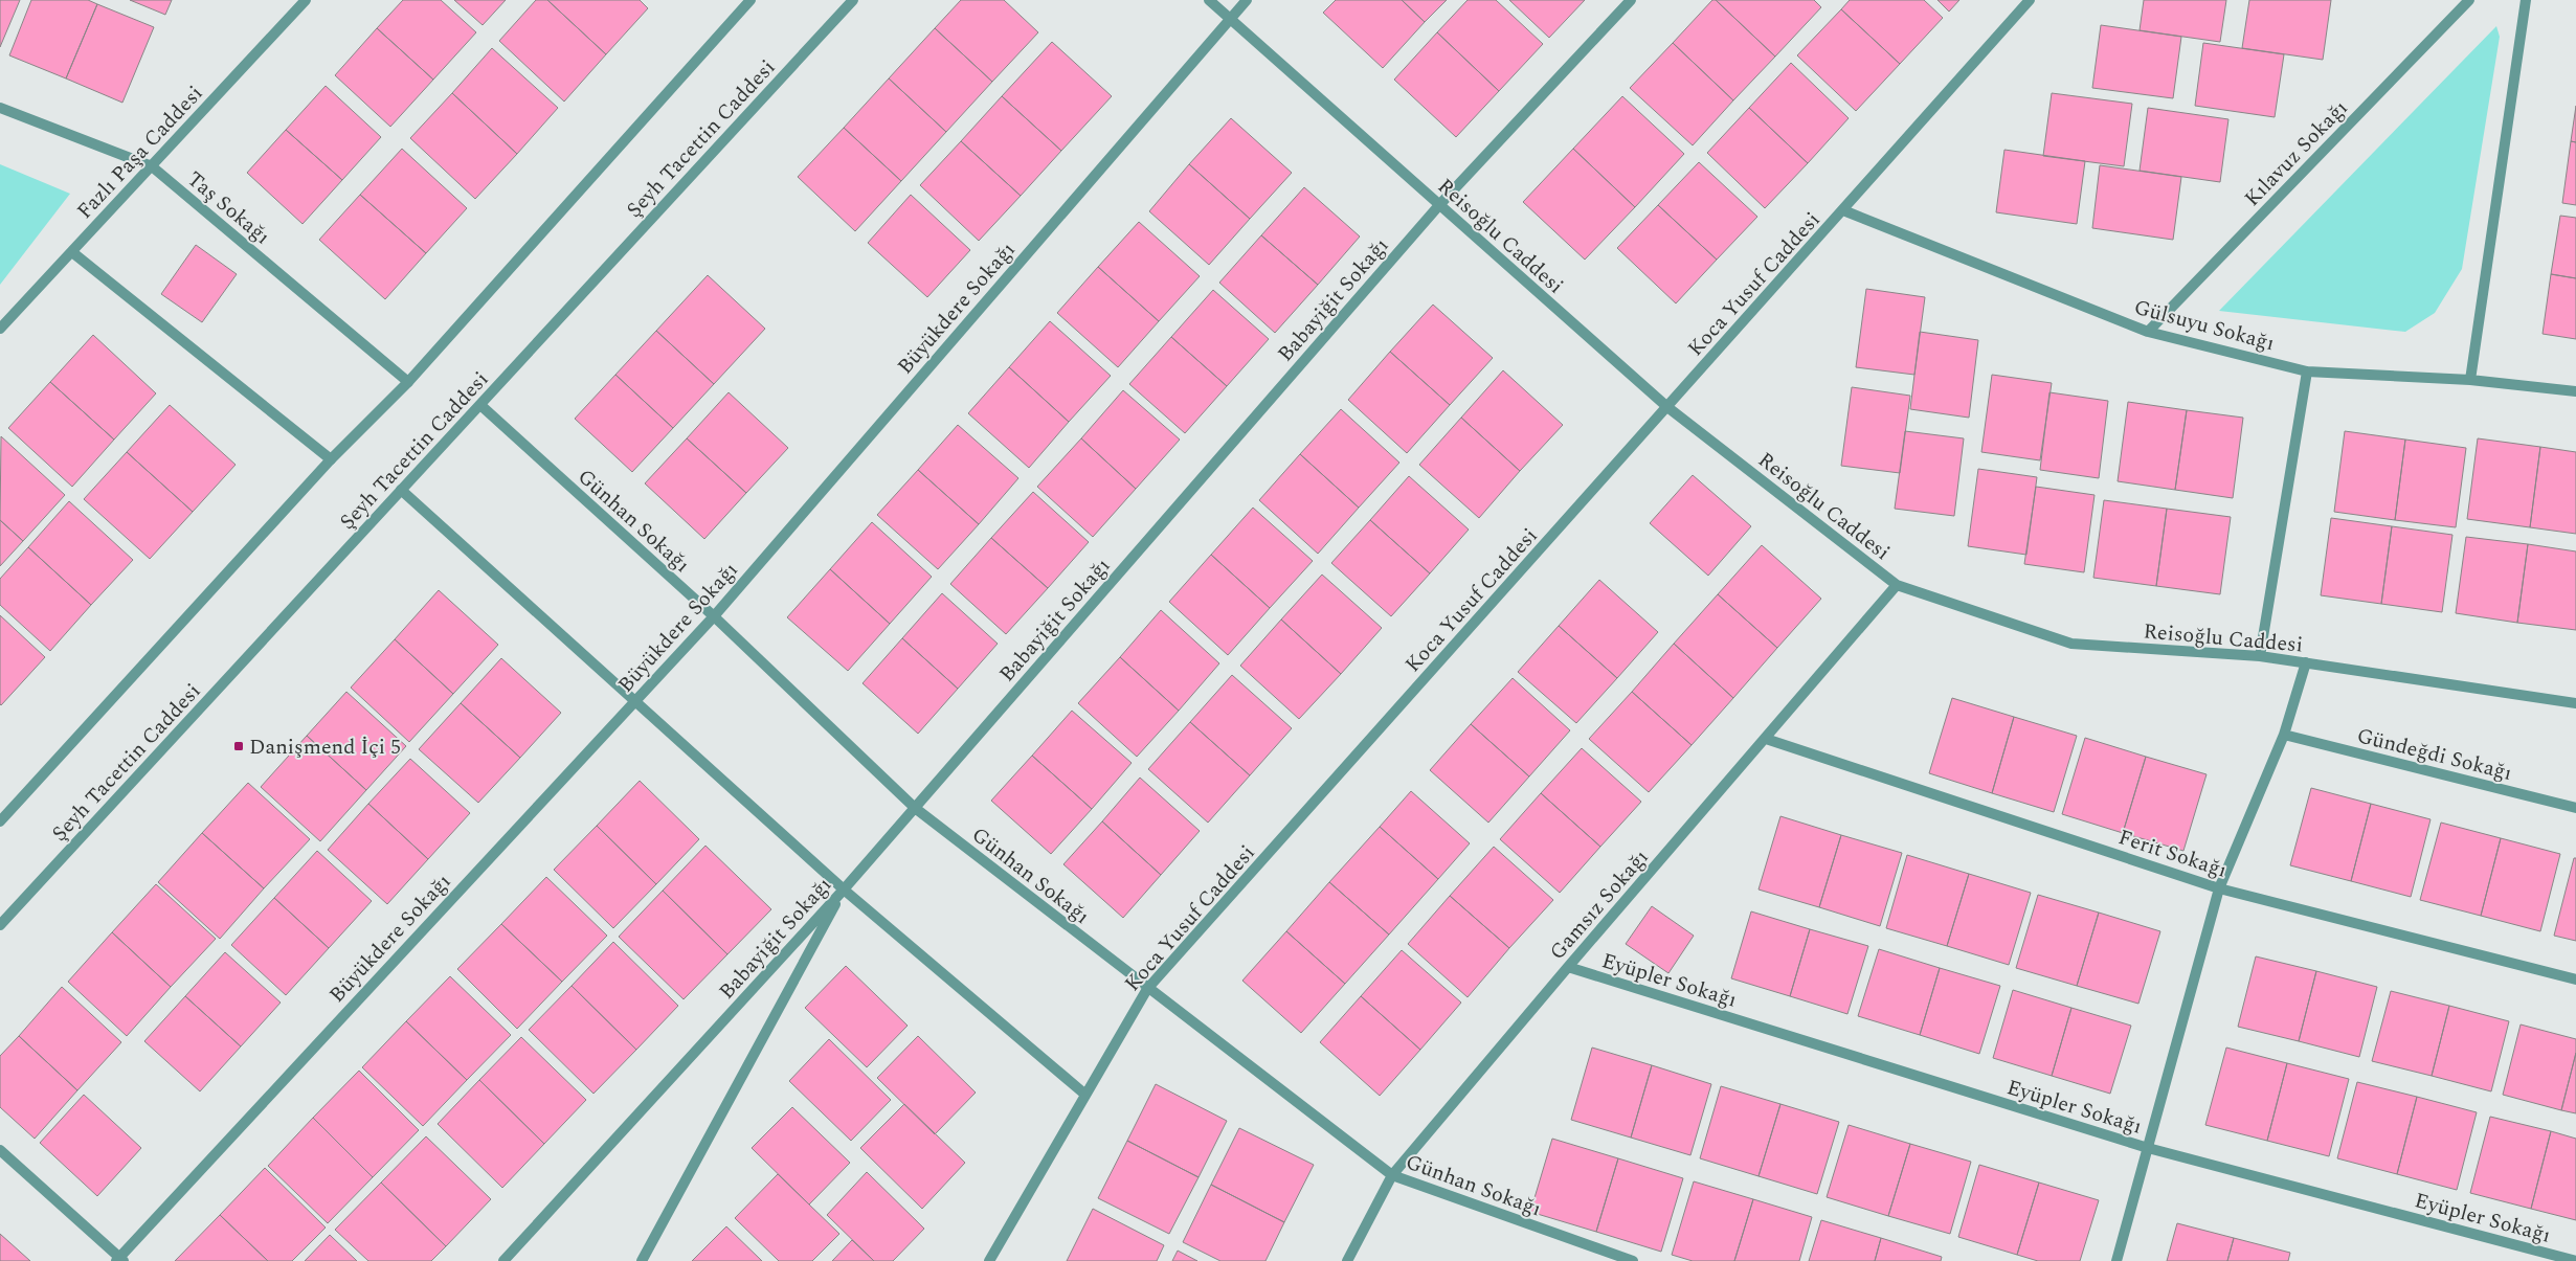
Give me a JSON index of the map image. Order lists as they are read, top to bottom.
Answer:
{
  "streets": {
    "street": [
      "Şeyh Tacettin Caddesi",
      "Fazlı Paşa Caddesi",
      "Kılavuz Sokağı",
      "Taş Sokağı",
      "Reisoğlu Caddesi",
      "Koca Yusuf Caddesi",
      "Babayiğit Sokağı",
      "Büyükdere Sokağı",
      "Gülsuyu Sokağı",
      "Günhan Sokağı",
      "Gündeğdi Sokağı",
      "Ferit Sokağı",
      "Gamsız Sokağı",
      "Eyüpler Sokağı"
    ]
  },
  "crossings": [
    ["Şeyh Tacettin Caddesi", "Günhan Sokağı"],
    ["Fazlı Paşa Caddesi", "Taş Sokağı"],
    ["Kılavuz Sokağı", "Gülsuyu Sokağı"],
    ["Reisoğlu Caddesi", "Koca Yusuf Caddesi"],
    ["Reisoğlu Caddesi", "Babayiğit Sokağı"],
    ["Reisoğlu Caddesi", "Büyükdere Sokağı"],
    ["Reisoğlu Caddesi", "Gamsız Sokağı"],
    ["Koca Yusuf Caddesi", "Gülsuyu Sokağı"],
    ["Koca Yusuf Caddesi", "Günhan Sokağı"],
    ["Babayiğit Sokağı", "Günhan Sokağı"],
    ["Büyükdere Sokağı", "Günhan Sokağı"],
    ["Günhan Sokağı", "Gamsız Sokağı"],
    ["Ferit Sokağı", "Gamsız Sokağı"],
    ["Gamsız Sokağı", "Eyüpler Sokağı"]
  ],
  "places": {
    "transit": ["Danişmend İçi 5"]
  }
}
